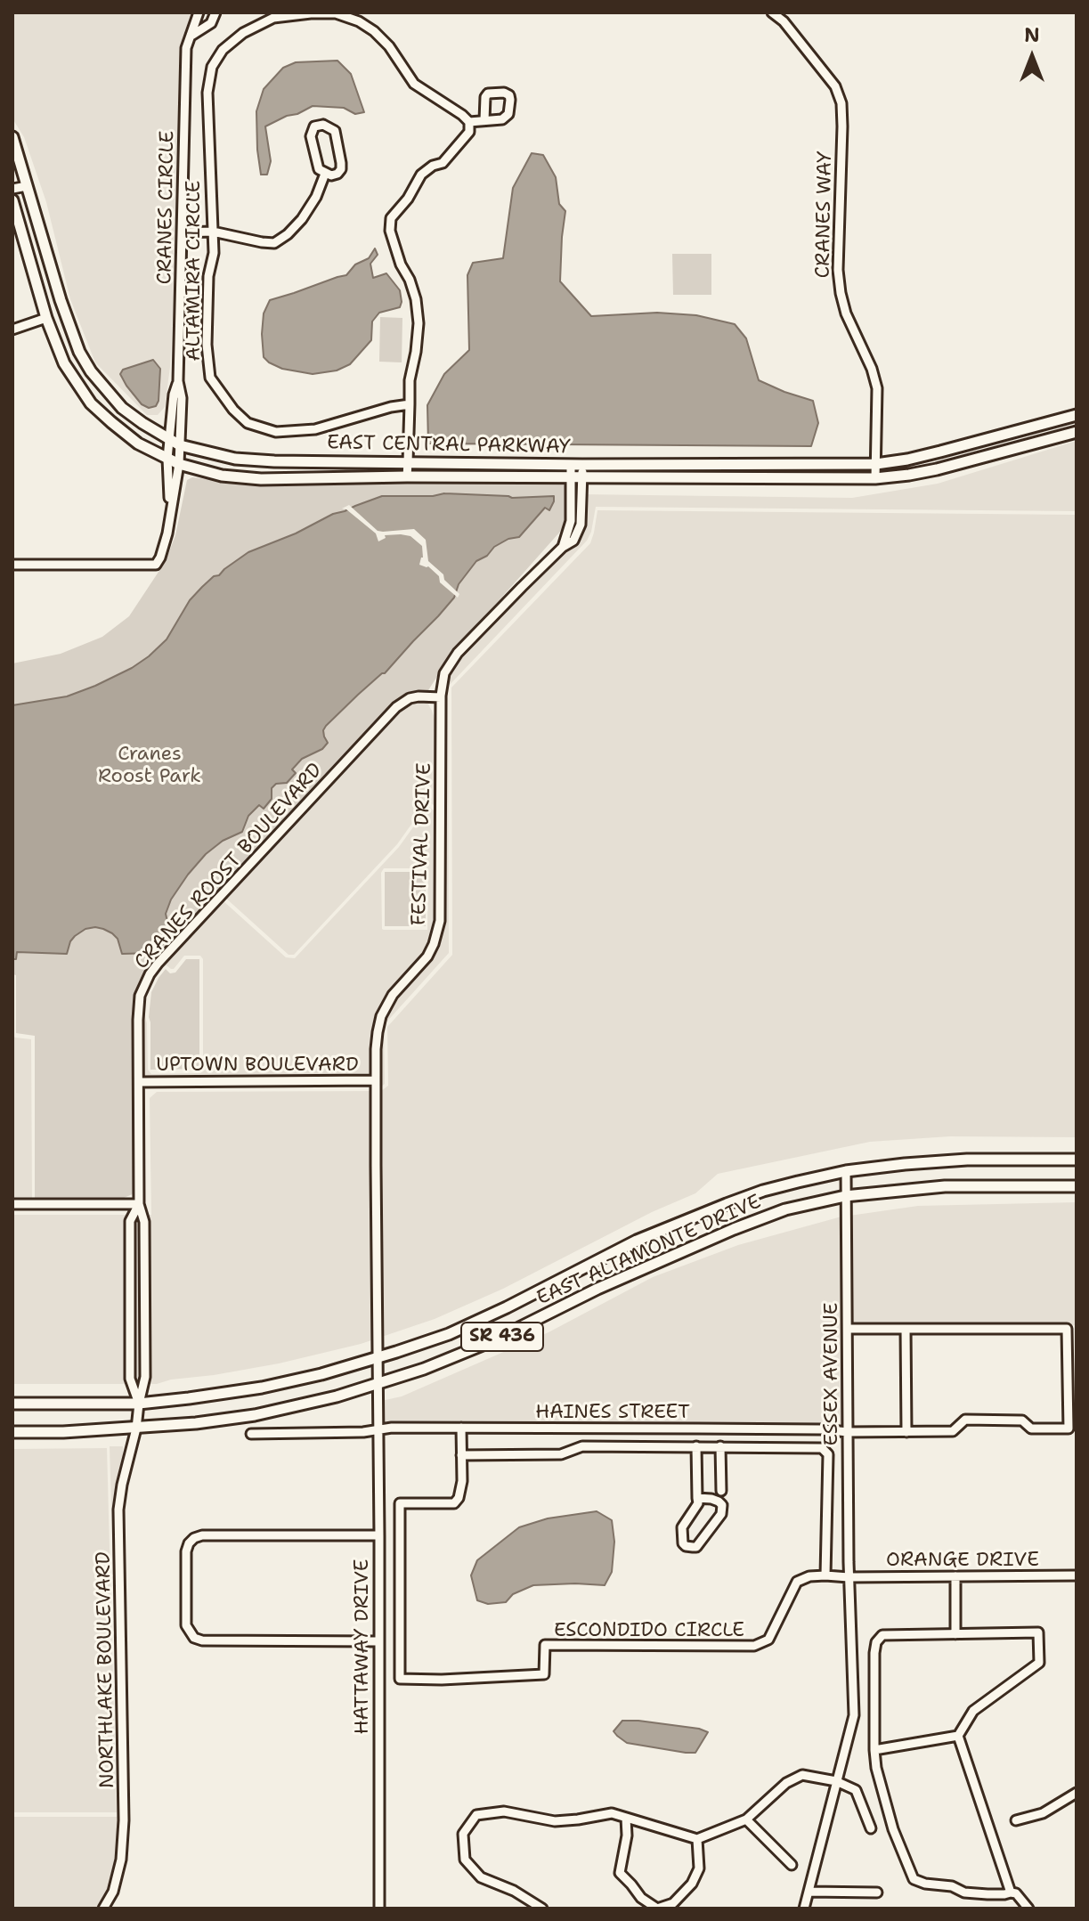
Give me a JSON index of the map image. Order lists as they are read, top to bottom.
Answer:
{
  "streets": {
    "main road": ["EAST CENTRAL PARKWAY", "EAST ALTAMONTE DRIVE", "SR 436"],
    "street": [
      "CRANES CIRCLE",
      "CRANES WAY",
      "ALTAMIRA CIRCLE",
      "FESTIVAL DRIVE",
      "CRANES ROOST BOULEVARD",
      "UPTOWN BOULEVARD",
      "ESSEX AVENUE",
      "HAINES STREET",
      "ORANGE DRIVE",
      "ESCONDIDO CIRCLE",
      "HATTAWAY DRIVE",
      "NORTHLAKE BOULEVARD"
    ]
  },
  "crossings": [
    ["CRANES CIRCLE", "EAST CENTRAL PARKWAY"],
    ["CRANES WAY", "EAST CENTRAL PARKWAY"],
    ["EAST CENTRAL PARKWAY", "FESTIVAL DRIVE"],
    ["FESTIVAL DRIVE", "CRANES ROOST BOULEVARD"],
    ["FESTIVAL DRIVE", "UPTOWN BOULEVARD"],
    ["FESTIVAL DRIVE", "EAST ALTAMONTE DRIVE"],
    ["FESTIVAL DRIVE", "HATTAWAY DRIVE"],
    ["CRANES ROOST BOULEVARD", "UPTOWN BOULEVARD"],
    ["CRANES ROOST BOULEVARD", "EAST ALTAMONTE DRIVE"],
    ["CRANES ROOST BOULEVARD", "NORTHLAKE BOULEVARD"],
    ["EAST ALTAMONTE DRIVE", "SR 436"],
    ["EAST ALTAMONTE DRIVE", "ESSEX AVENUE"],
    ["EAST ALTAMONTE DRIVE", "HATTAWAY DRIVE"],
    ["EAST ALTAMONTE DRIVE", "NORTHLAKE BOULEVARD"],
    ["SR 436", "ESSEX AVENUE"],
    ["ESSEX AVENUE", "HAINES STREET"],
    ["ESSEX AVENUE", "ORANGE DRIVE"],
    ["ESSEX AVENUE", "ESCONDIDO CIRCLE"],
    ["HAINES STREET", "ESCONDIDO CIRCLE"],
    ["HAINES STREET", "HATTAWAY DRIVE"],
    ["ORANGE DRIVE", "ESCONDIDO CIRCLE"]
  ],
  "parks": ["Cranes Roost Park"],
  "north": "top"
}
